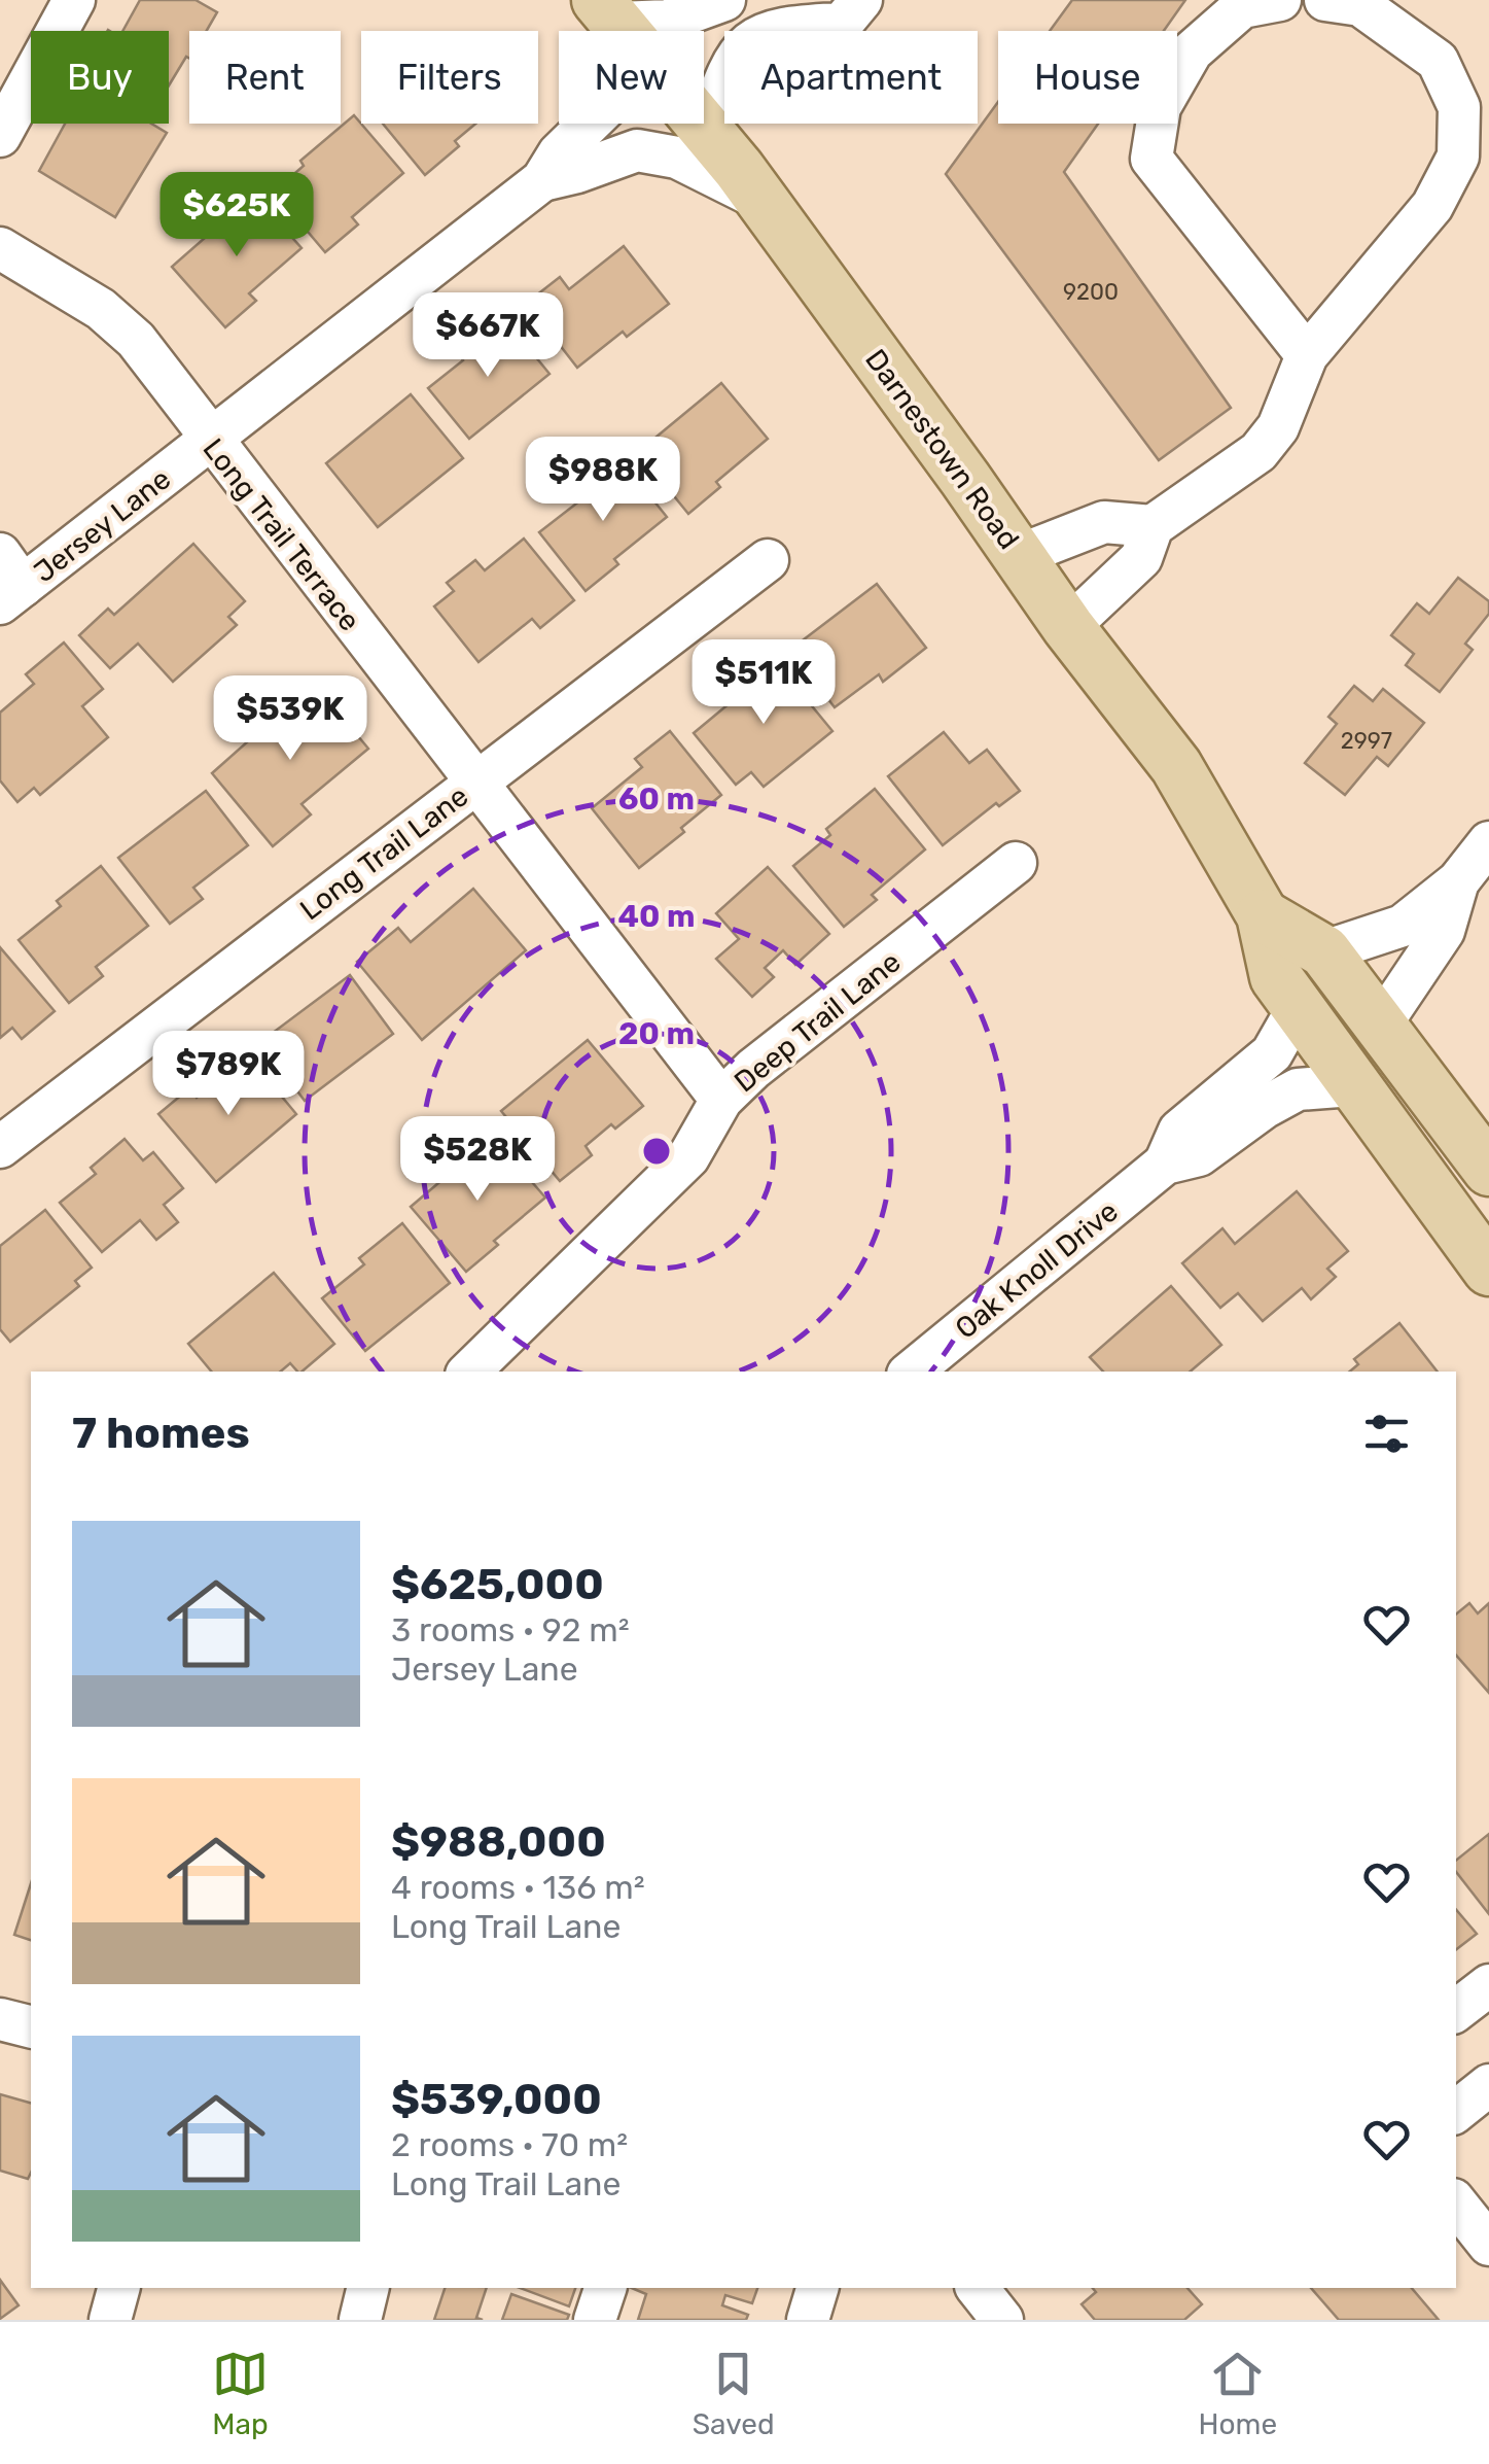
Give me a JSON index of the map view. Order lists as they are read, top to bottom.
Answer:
{
  "streets": {
    "main road": ["Darnestown Road"],
    "street": [
      "Jersey Lane",
      "Long Trail Terrace",
      "Long Trail Lane",
      "Deep Trail Lane",
      "Oak Knoll Drive"
    ]
  },
  "crossings": [
    ["Darnestown Road", "Jersey Lane"],
    ["Darnestown Road", "Oak Knoll Drive"],
    ["Jersey Lane", "Long Trail Terrace"],
    ["Long Trail Terrace", "Long Trail Lane"],
    ["Long Trail Terrace", "Deep Trail Lane"]
  ],
  "house_numbers": ["9200", "2997"],
  "page": {
    "chip": [
      "Buy",
      "Rent",
      "Filters",
      "New",
      "Apartment",
      "House"
    ],
    "price": [
      "$625K",
      "$667K",
      "$988K",
      "$511K",
      "$539K",
      "$789K",
      "$528K"
    ],
    "heading": "7 homes",
    "list": [
      {
        "name": "$625,000",
        "note": "3 rooms · 92 m² · Jersey Lane"
      },
      {
        "name": "$988,000",
        "note": "4 rooms · 136 m² · Long Trail Lane"
      },
      {
        "name": "$539,000",
        "note": "2 rooms · 70 m² · Long Trail Lane"
      }
    ],
    "tabs": ["Map", "Saved", "Home"]
  },
  "rings": ["60 m", "40 m", "20 m"]
}
